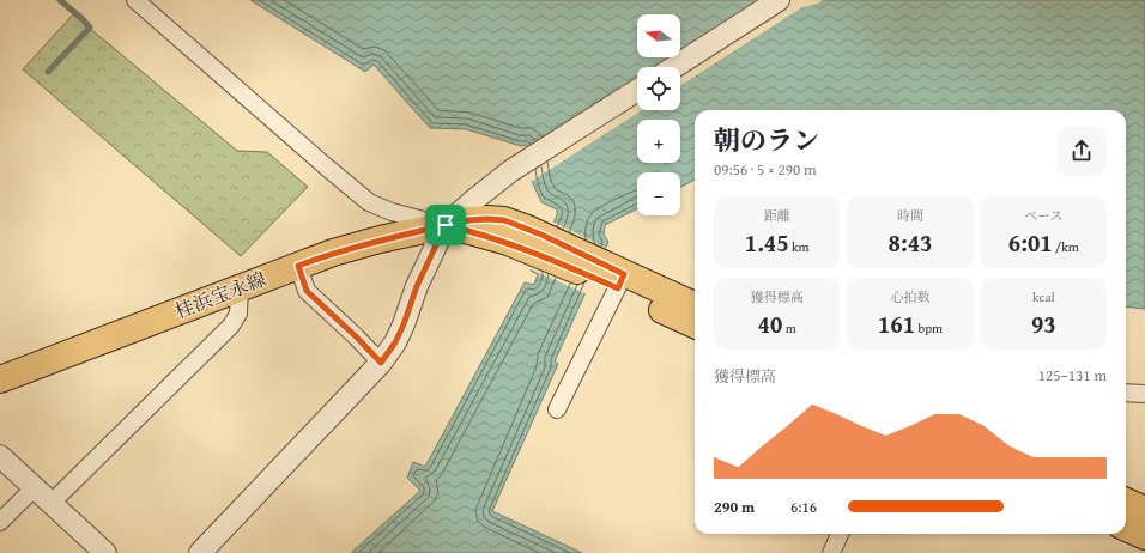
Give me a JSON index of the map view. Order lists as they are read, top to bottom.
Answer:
{
  "streets": {
    "main road": ["桂浜宝永線"]
  },
  "north": "left",
  "page": {
    "map_buttons": ["+", "−"],
    "heading": ["朝のラン", "09:56 · 5 × 290 m"],
    "stats": [
      ["距離", "1.45 km"],
      ["時間", "8:43"],
      ["ペース", "6:01 /km"],
      ["獲得標高", "40 m"],
      ["心拍数", "161 bpm"],
      ["kcal", "93"]
    ],
    "chart": ["獲得標高", "125–131 m"],
    "list": [
      {
        "name": "290 m",
        "note": "6:16"
      }
    ]
  }
}
